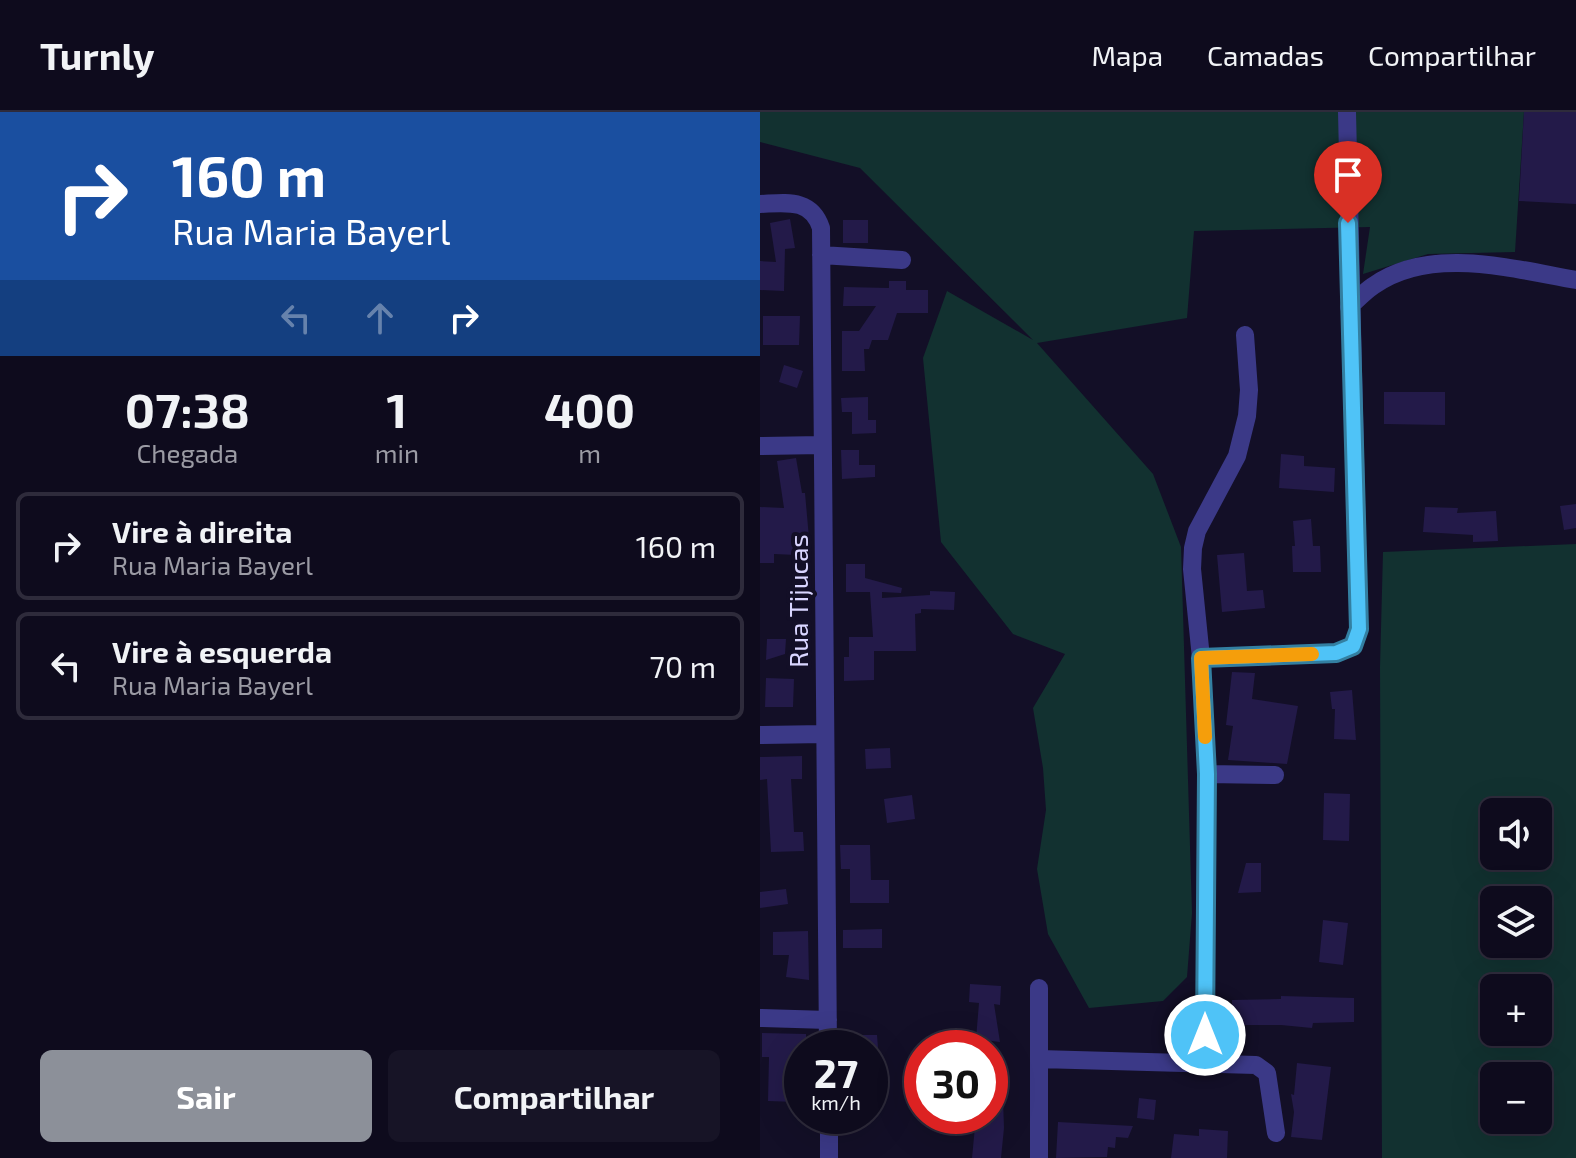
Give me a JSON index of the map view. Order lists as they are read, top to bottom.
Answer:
{
  "streets": {
    "street": ["Rua Tijucas"]
  },
  "page": {
    "header": "Turnly",
    "nav": ["Mapa", "Camadas", "Compartilhar"],
    "turn": ["160 m", "Rua Maria Bayerl"],
    "eta": [
      "07:38",
      "Chegada",
      "1",
      "min",
      "400",
      "m"
    ],
    "list": [
      {
        "name": "Vire à direita",
        "note": "Rua Maria Bayerl",
        "value": "160 m"
      },
      {
        "name": "Vire à esquerda",
        "note": "Rua Maria Bayerl",
        "value": "70 m"
      }
    ],
    "map_buttons": ["+", "−"],
    "speed": "27 km/h",
    "limit": "30",
    "buttons": ["Sair", "Compartilhar"]
  }
}
